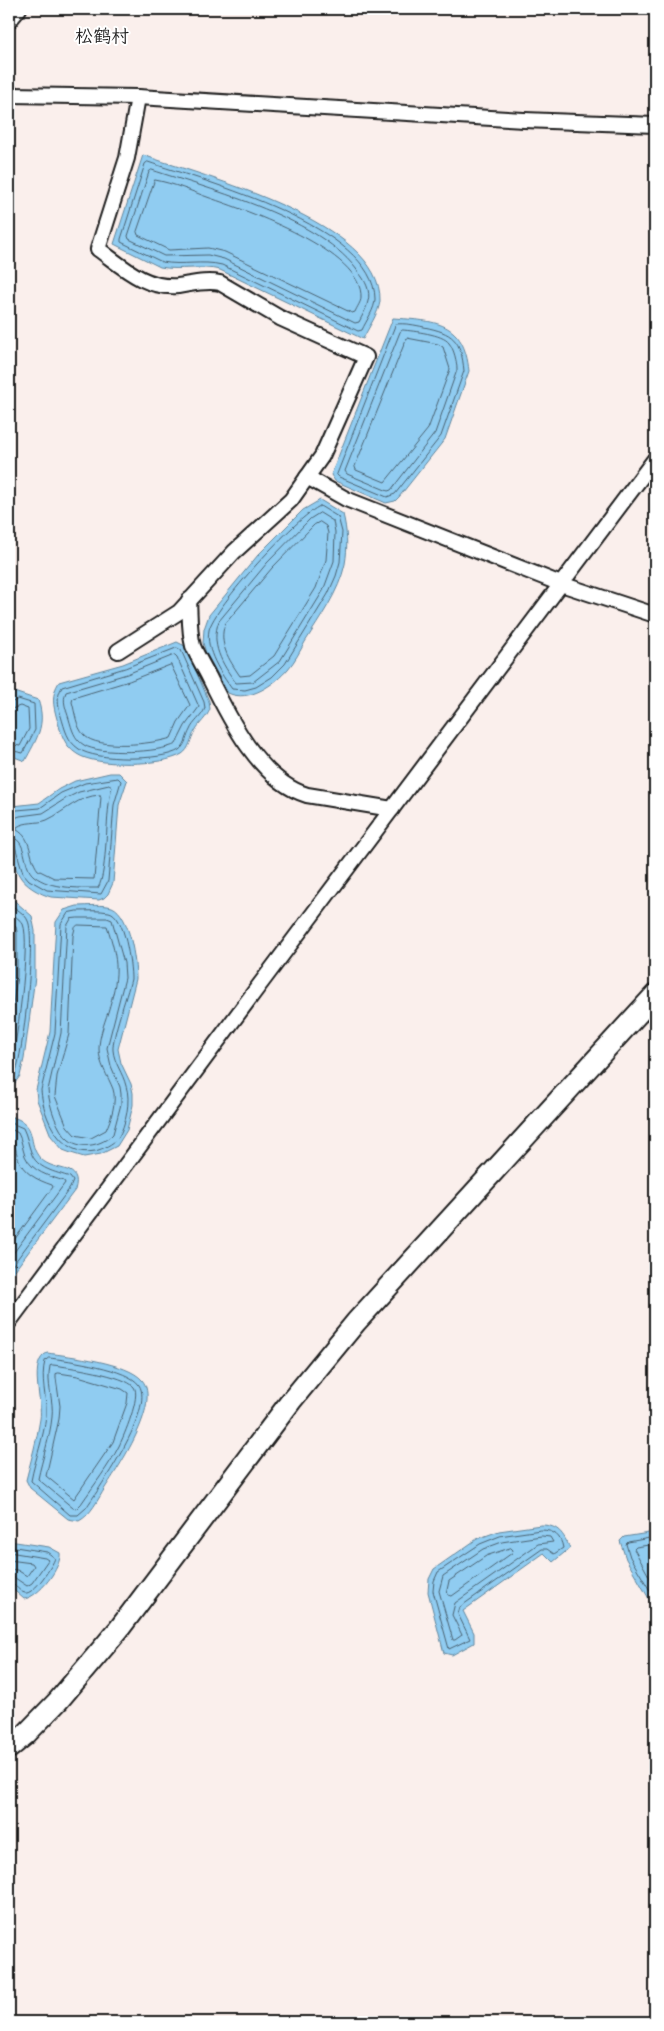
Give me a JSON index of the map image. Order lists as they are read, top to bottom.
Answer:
{
  "districts": ["松鹤村"]
}
